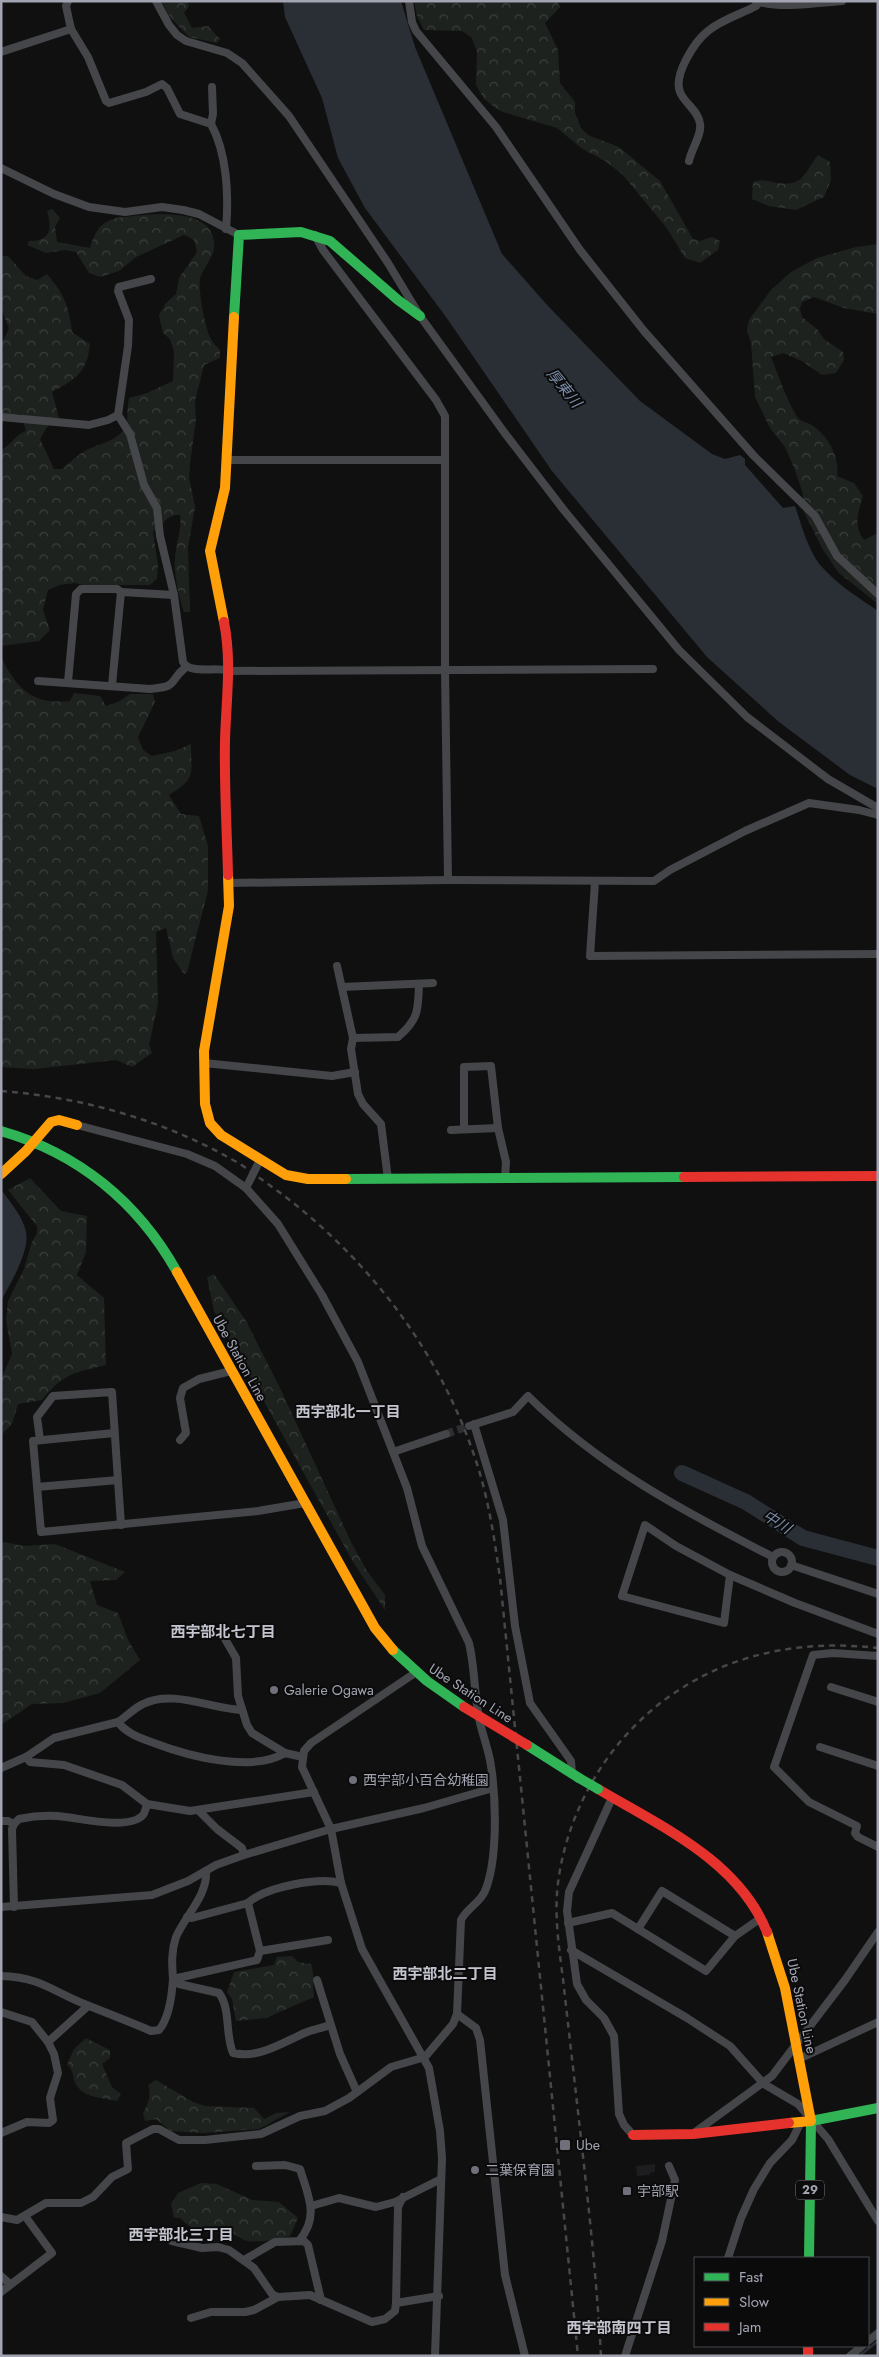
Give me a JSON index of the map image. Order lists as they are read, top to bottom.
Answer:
{
  "streets": {
    "street": ["Ube Station Line", "29"]
  },
  "crossings": [
    ["Ube Station Line", "29"]
  ],
  "districts": [
    "西宇部北一丁目",
    "西宇部北七丁目",
    "西宇部北二丁目",
    "西宇部北三丁目",
    "西宇部南四丁目"
  ],
  "water": ["厚東川", "中川"],
  "places": {
    "other": ["Galerie Ogawa", "西宇部小百合幼稚園", "二葉保育園"],
    "transit": ["Ube", "宇部駅"]
  },
  "legend": ["Fast", "Slow", "Jam"]
}
